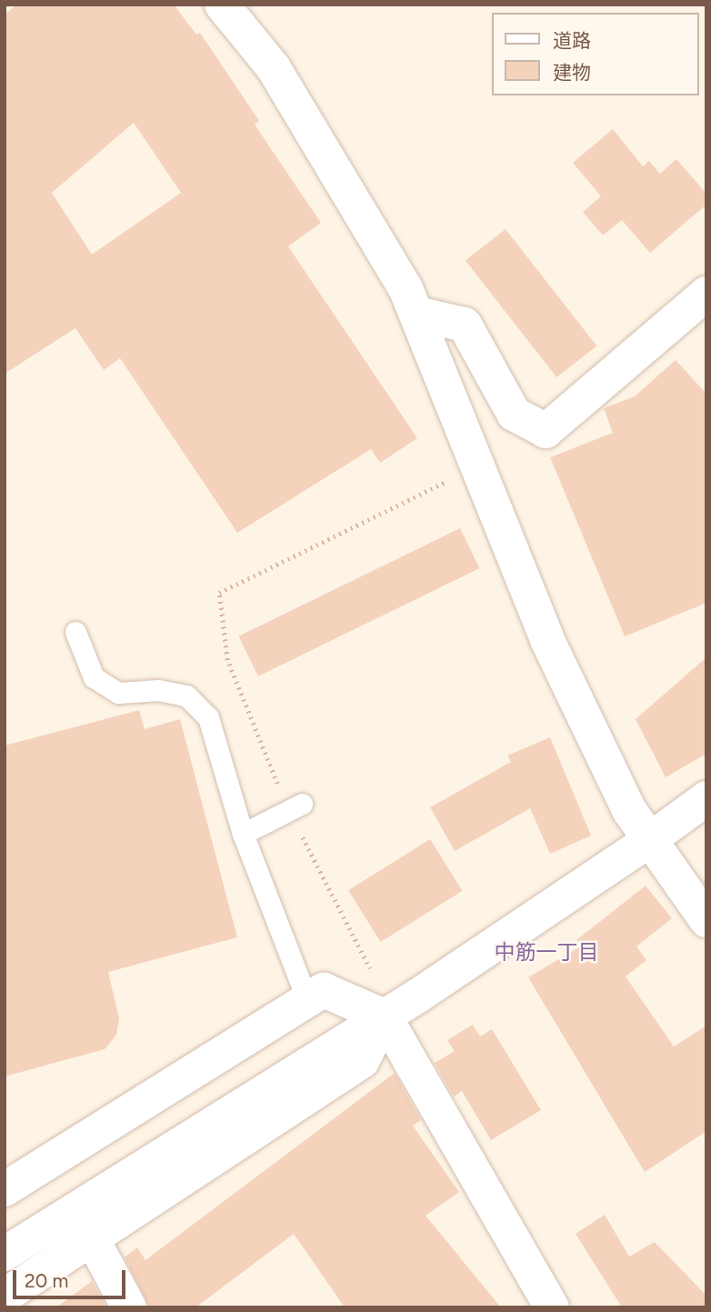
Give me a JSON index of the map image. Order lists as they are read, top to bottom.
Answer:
{
  "districts": ["中筋一丁目"],
  "legend": ["道路", "建物"],
  "scale_bar": "20 m"
}
